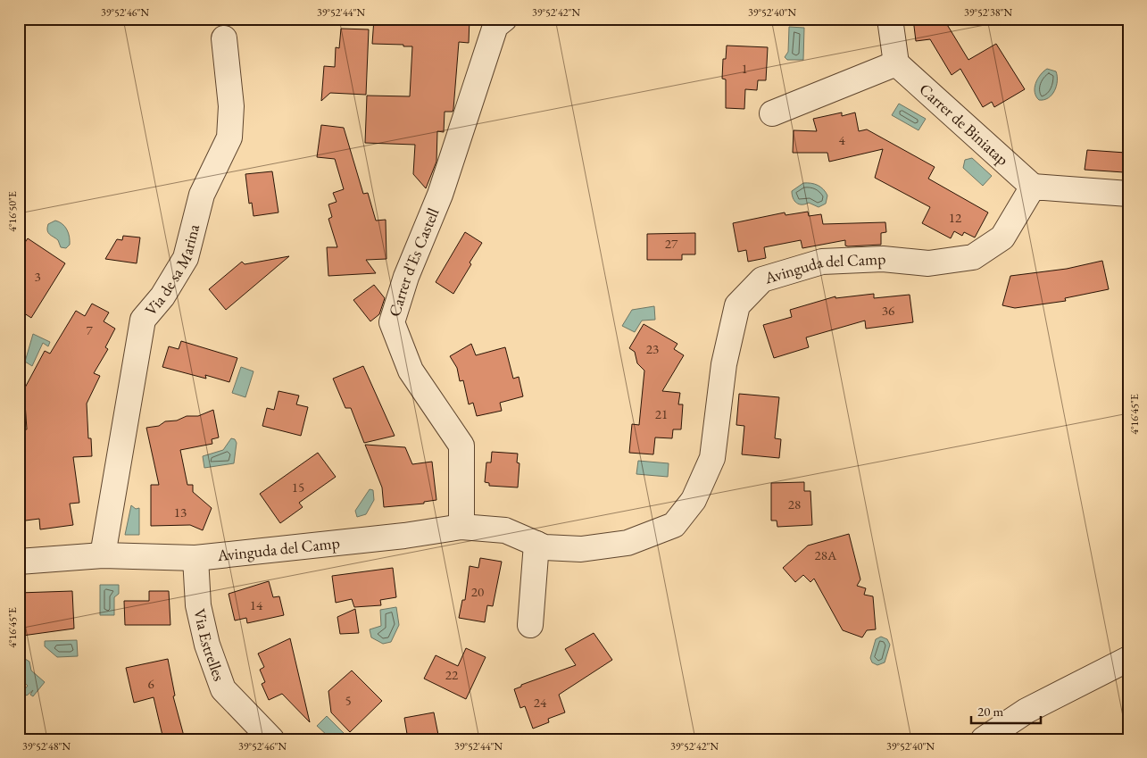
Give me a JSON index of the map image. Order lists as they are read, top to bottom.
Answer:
{
  "streets": {
    "street": [
      "Carrer de Biniatap",
      "Carrer d'Es Castell",
      "Via de sa Marina",
      "Avinguda del Camp",
      "Via Estrelles"
    ]
  },
  "crossings": [
    ["Carrer de Biniatap", "Avinguda del Camp"],
    ["Carrer d'Es Castell", "Avinguda del Camp"],
    ["Via de sa Marina", "Avinguda del Camp"],
    ["Avinguda del Camp", "Via Estrelles"]
  ],
  "house_numbers": [
    "1",
    "4",
    "12",
    "27",
    "3",
    "36",
    "7",
    "23",
    "21",
    "15",
    "28",
    "13",
    "28A",
    "20",
    "14",
    "22",
    "6",
    "5",
    "24"
  ],
  "scale_bar": "20 m",
  "coordinates": [
    "39°52'46\"N",
    "39°52'44\"N",
    "39°52'42\"N",
    "39°52'40\"N",
    "39°52'38\"N",
    "4°16'50\"E",
    "4°16'45\"E",
    "39°52'48\"N"
  ]
}
